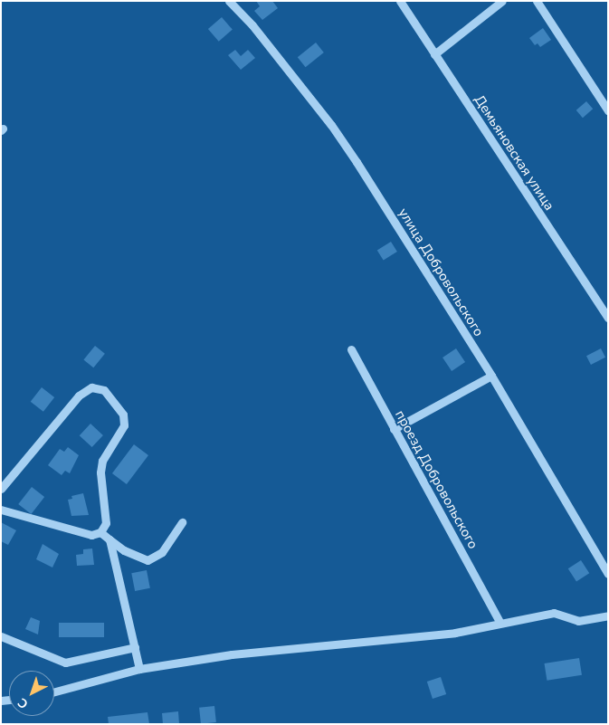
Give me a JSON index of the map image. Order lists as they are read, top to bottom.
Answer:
{
  "streets": {
    "street": ["Демьяновская улица", "улица Добровольского", "проезд Добровольского"]
  },
  "north": "bottom left"
}
